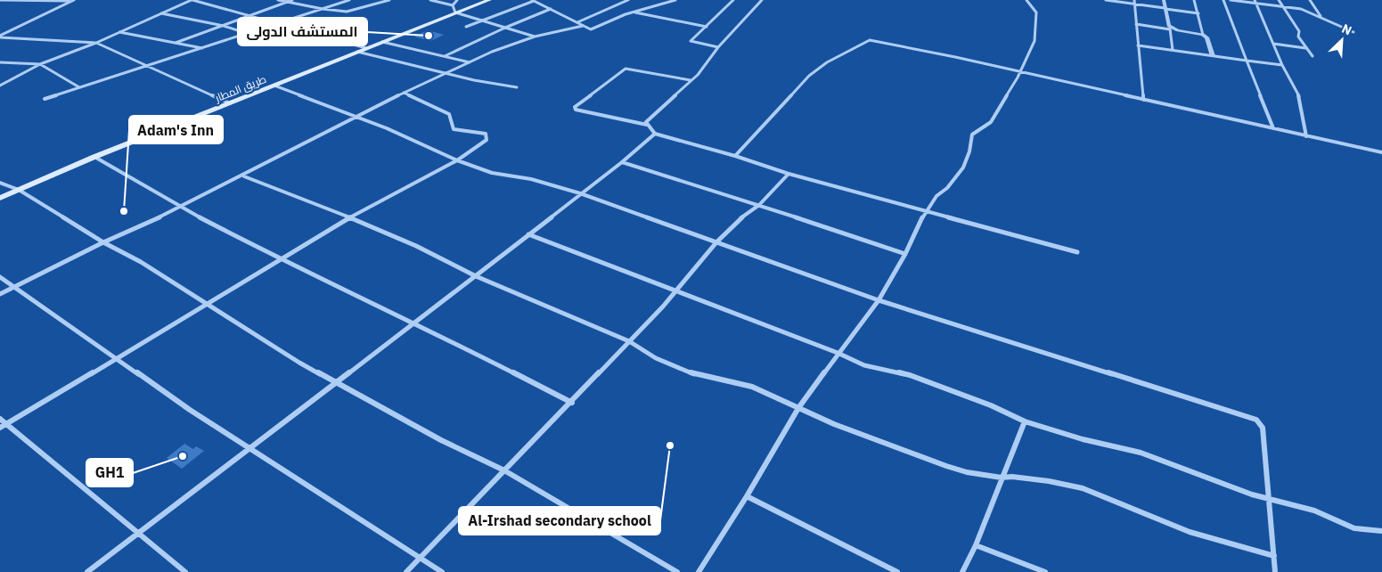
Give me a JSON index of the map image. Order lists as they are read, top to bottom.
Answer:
{
  "streets": {
    "main road": ["طريق المطار"]
  },
  "places": [
    "المستشف الدولى",
    "Adam's Inn",
    "Al-Irshad secondary school",
    "GH1"
  ],
  "north": "top right"
}
